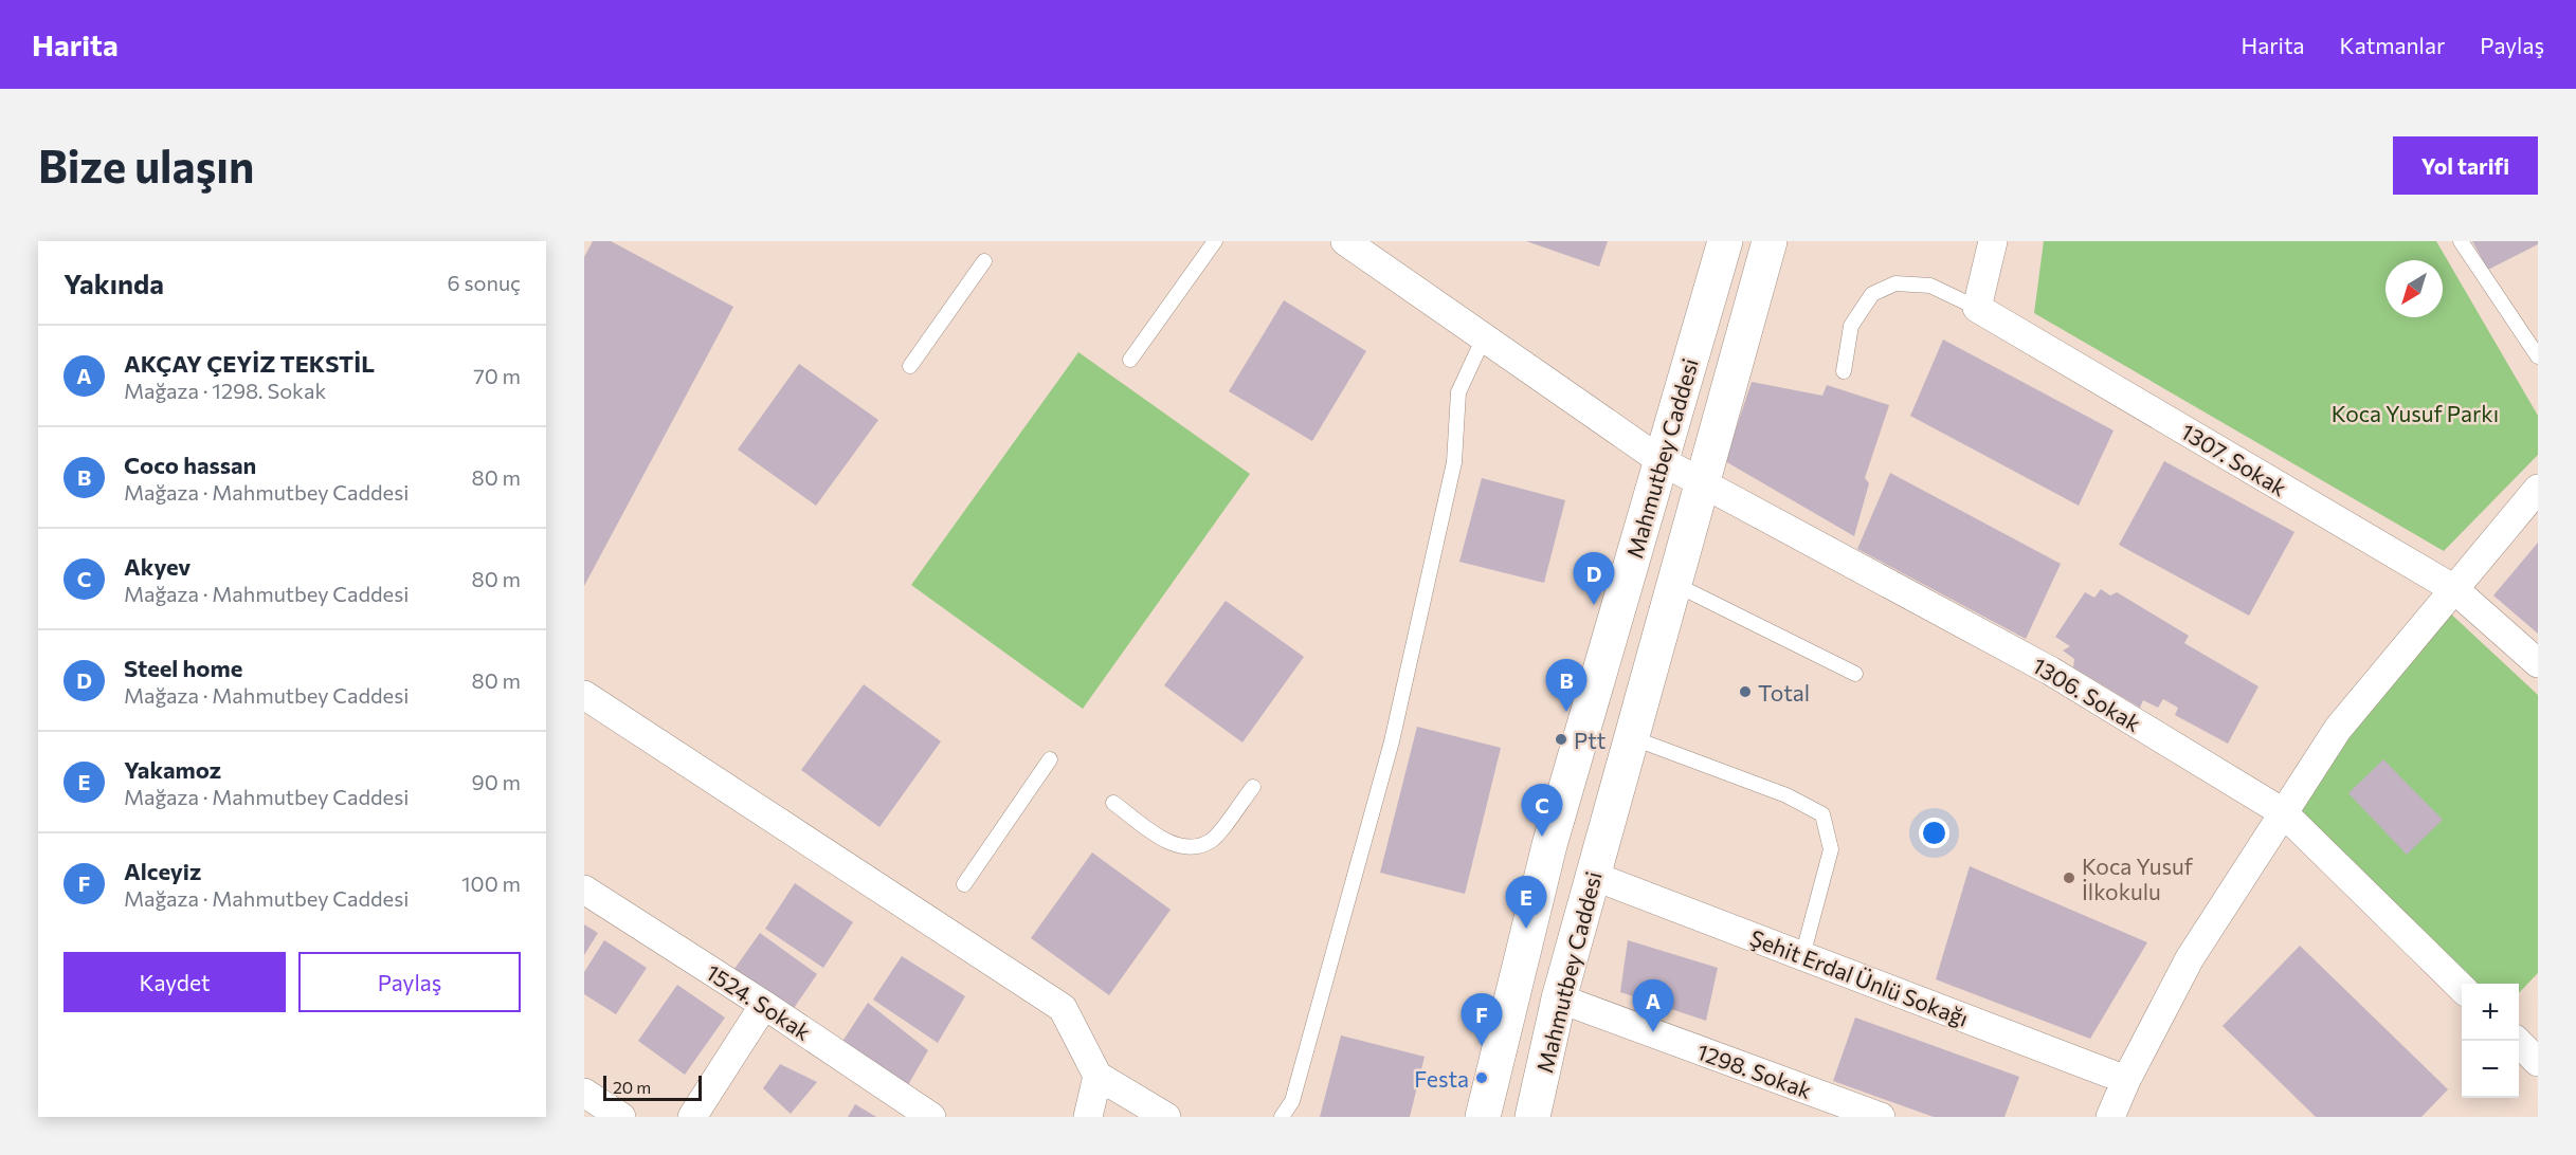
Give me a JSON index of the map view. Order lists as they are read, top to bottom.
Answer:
{
  "streets": {
    "main road": ["Mahmutbey Caddesi"],
    "street": [
      "1307. Sokak",
      "1306. Sokak",
      "Şehit Erdal Ünlü Sokağı",
      "1524. Sokak",
      "1298. Sokak"
    ]
  },
  "crossings": [
    ["Mahmutbey Caddesi", "1306. Sokak"],
    ["Mahmutbey Caddesi", "Şehit Erdal Ünlü Sokağı"],
    ["Mahmutbey Caddesi", "1298. Sokak"]
  ],
  "parks": ["Koca Yusuf Parkı"],
  "places": [
    "Total",
    "Ptt",
    "Koca Yusuf İlkokulu",
    "Festa"
  ],
  "scale_bar": "20 m",
  "north": "bottom left",
  "page": {
    "header": "Harita",
    "nav": ["Harita", "Katmanlar", "Paylaş"],
    "buttons": [
      "Yol tarifi",
      ["Kaydet", "Paylaş"]
    ],
    "title": "Bize ulaşın",
    "heading": ["Yakında", "6 sonuç"],
    "list": [
      {
        "mark": "A",
        "name": "AKÇAY ÇEYİZ TEKSTİL",
        "note": "Mağaza · 1298. Sokak",
        "value": "70 m"
      },
      {
        "mark": "B",
        "name": "Coco hassan",
        "note": "Mağaza · Mahmutbey Caddesi",
        "value": "80 m"
      },
      {
        "mark": "C",
        "name": "Akyev",
        "note": "Mağaza · Mahmutbey Caddesi",
        "value": "80 m"
      },
      {
        "mark": "D",
        "name": "Steel home",
        "note": "Mağaza · Mahmutbey Caddesi",
        "value": "80 m"
      },
      {
        "mark": "E",
        "name": "Yakamoz",
        "note": "Mağaza · Mahmutbey Caddesi",
        "value": "90 m"
      },
      {
        "mark": "F",
        "name": "Alceyiz",
        "note": "Mağaza · Mahmutbey Caddesi",
        "value": "100 m"
      }
    ],
    "pins": [
      "D",
      "B",
      "C",
      "E",
      "A",
      "F"
    ],
    "map_buttons": ["+", "−"],
    "scale": "20 m"
  }
}
